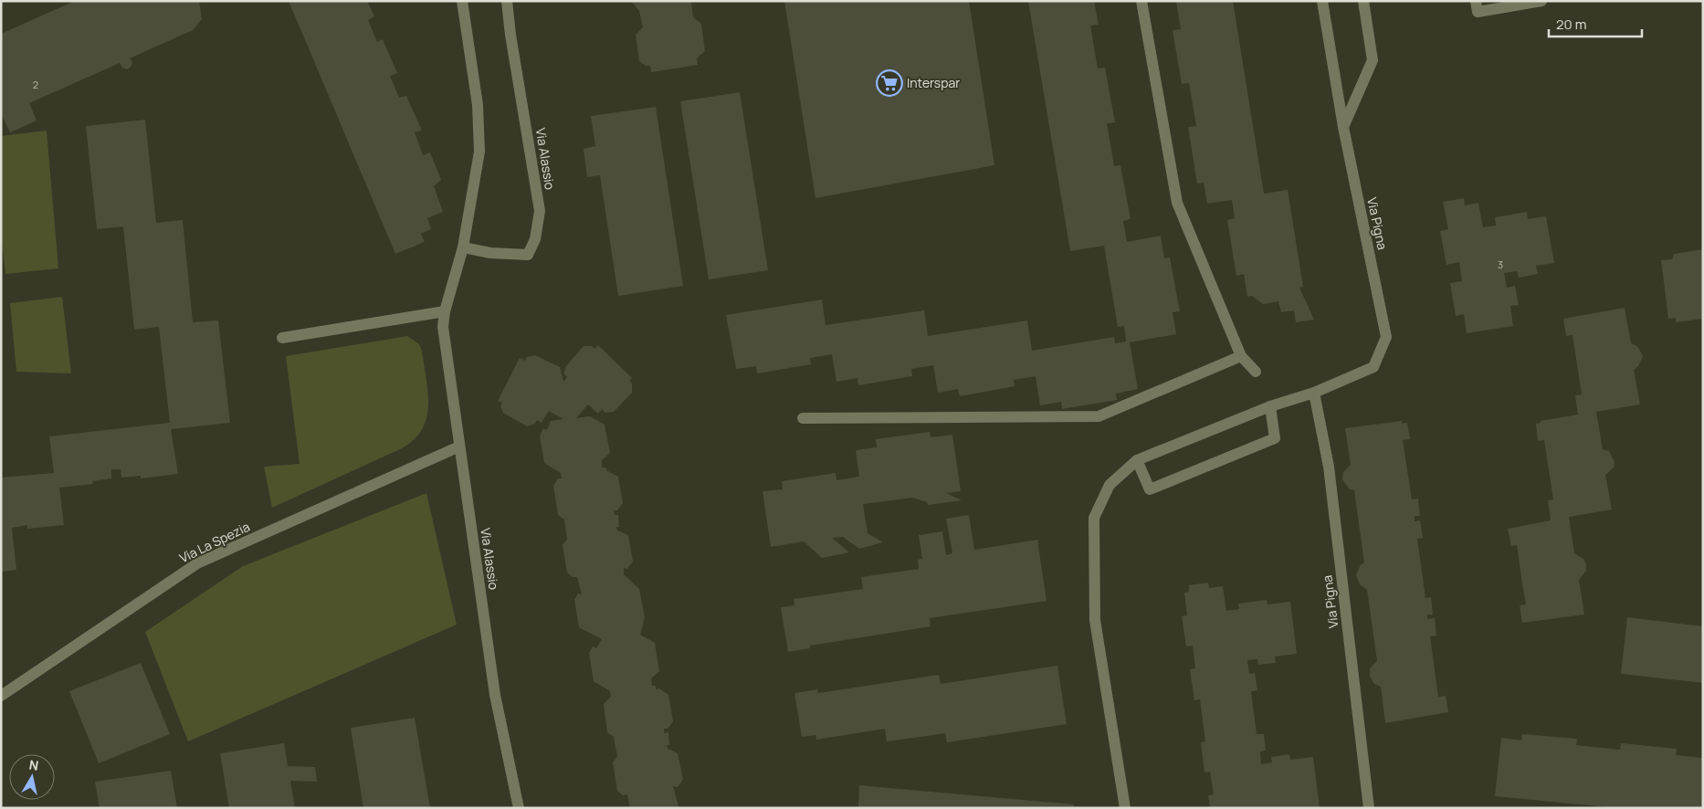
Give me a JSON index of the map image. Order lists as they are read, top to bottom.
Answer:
{
  "streets": {
    "street": ["Via Alassio", "Via Pigna", "Via La Spezia"]
  },
  "crossings": [
    ["Via Alassio", "Via La Spezia"]
  ],
  "places": {
    "supermarket": ["Interspar"]
  },
  "house_numbers": ["2", "3"],
  "scale_bar": "20 m",
  "north": "top"
}
